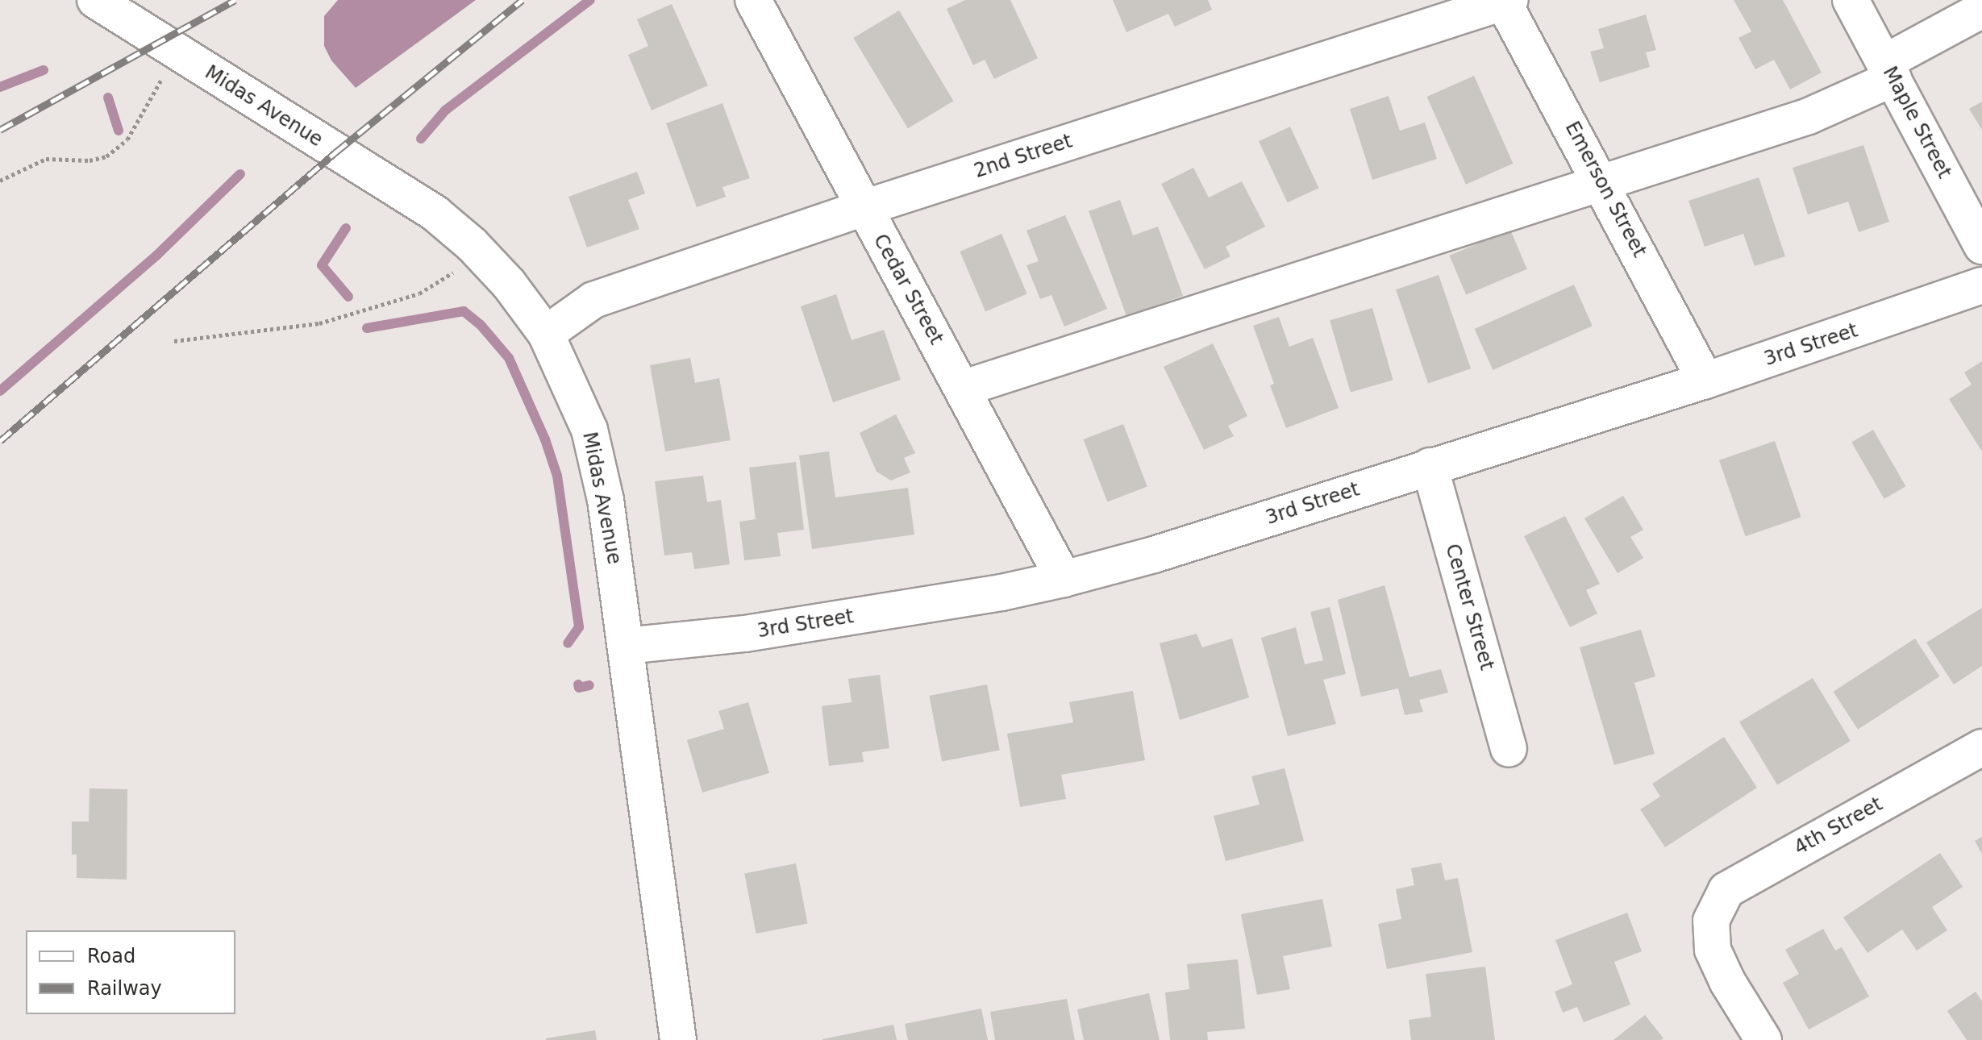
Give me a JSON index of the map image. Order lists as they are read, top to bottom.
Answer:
{
  "streets": {
    "street": [
      "Midas Avenue",
      "Maple Street",
      "2nd Street",
      "Emerson Street",
      "Cedar Street",
      "3rd Street",
      "Center Street",
      "4th Street"
    ]
  },
  "crossings": [
    ["Midas Avenue", "2nd Street"],
    ["Midas Avenue", "3rd Street"],
    ["2nd Street", "Emerson Street"],
    ["2nd Street", "Cedar Street"],
    ["Emerson Street", "3rd Street"],
    ["Cedar Street", "3rd Street"],
    ["3rd Street", "Center Street"]
  ],
  "legend": ["Road", "Railway"]
}
